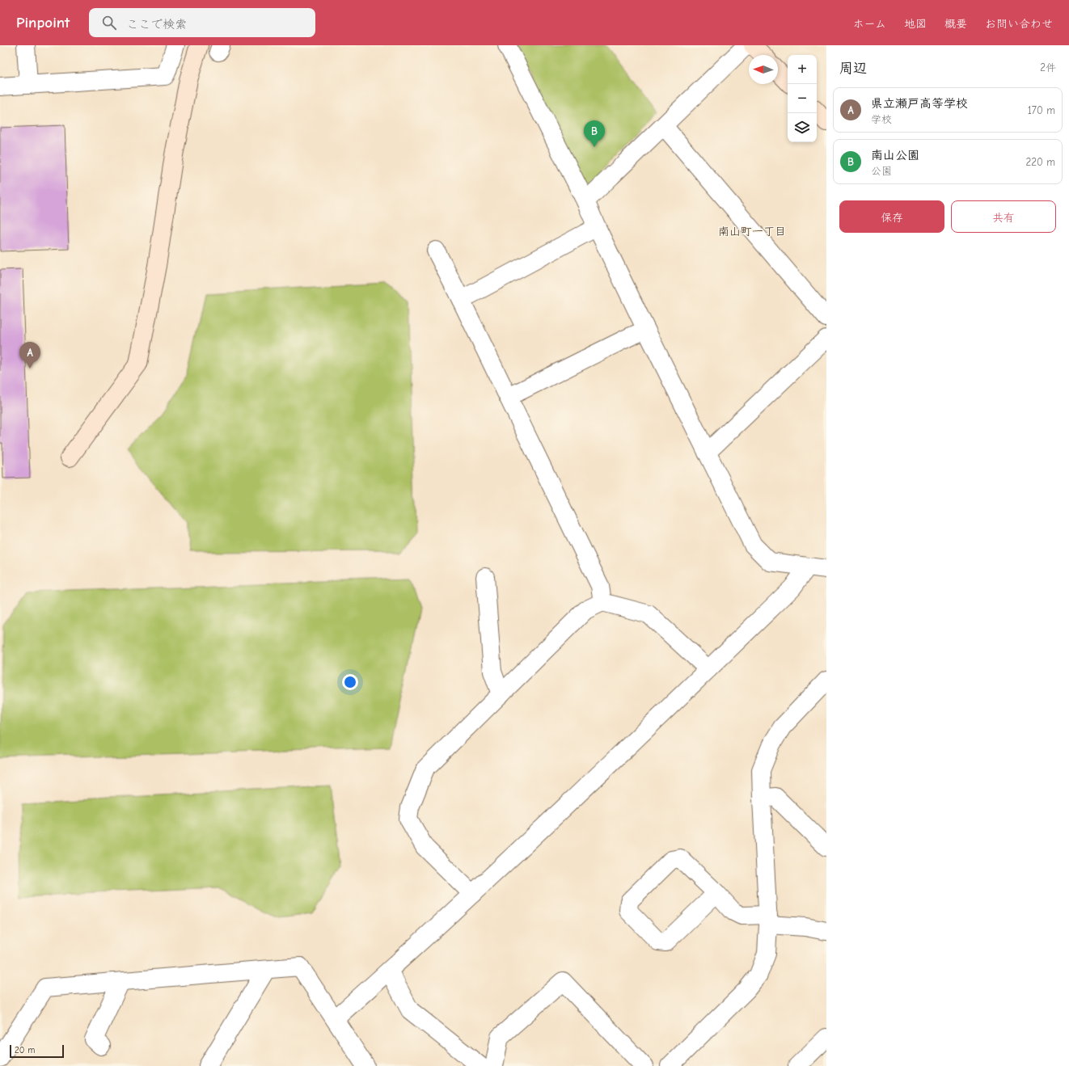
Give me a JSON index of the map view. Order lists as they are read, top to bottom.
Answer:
{
  "districts": ["南山町一丁目"],
  "scale_bar": "20 m",
  "north": "left",
  "page": {
    "header": "Pinpoint",
    "search": "ここで検索",
    "nav": [
      "ホーム",
      "地図",
      "概要",
      "お問い合わせ"
    ],
    "heading": ["周辺", "2件"],
    "map_buttons": ["+", "−"],
    "list": [
      {
        "mark": "A",
        "name": "県立瀬戸高等学校",
        "note": "学校",
        "value": "170 m"
      },
      {
        "mark": "B",
        "name": "南山公園",
        "note": "公園",
        "value": "220 m"
      }
    ],
    "pins": ["B", "A"],
    "buttons": ["保存", "共有"],
    "scale": "20 m"
  }
}
